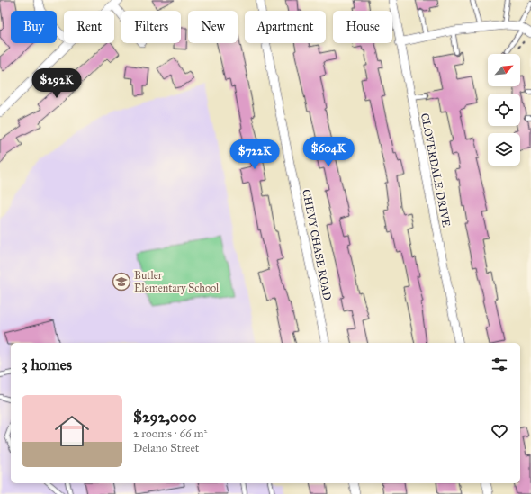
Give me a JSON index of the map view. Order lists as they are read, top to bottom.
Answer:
{
  "streets": {
    "street": ["CLOVERDALE DRIVE", "CHEVY CHASE ROAD"]
  },
  "places": {
    "school or university": ["Butler Elementary School"]
  },
  "north": "top right",
  "page": {
    "chip": [
      "Buy",
      "Rent",
      "Filters",
      "New",
      "Apartment",
      "House"
    ],
    "price": ["$292K", "$604K", "$722K"],
    "heading": "3 homes",
    "list": [
      {
        "name": "$292,000",
        "note": "2 rooms · 66 m² · Delano Street"
      }
    ]
  }
}
